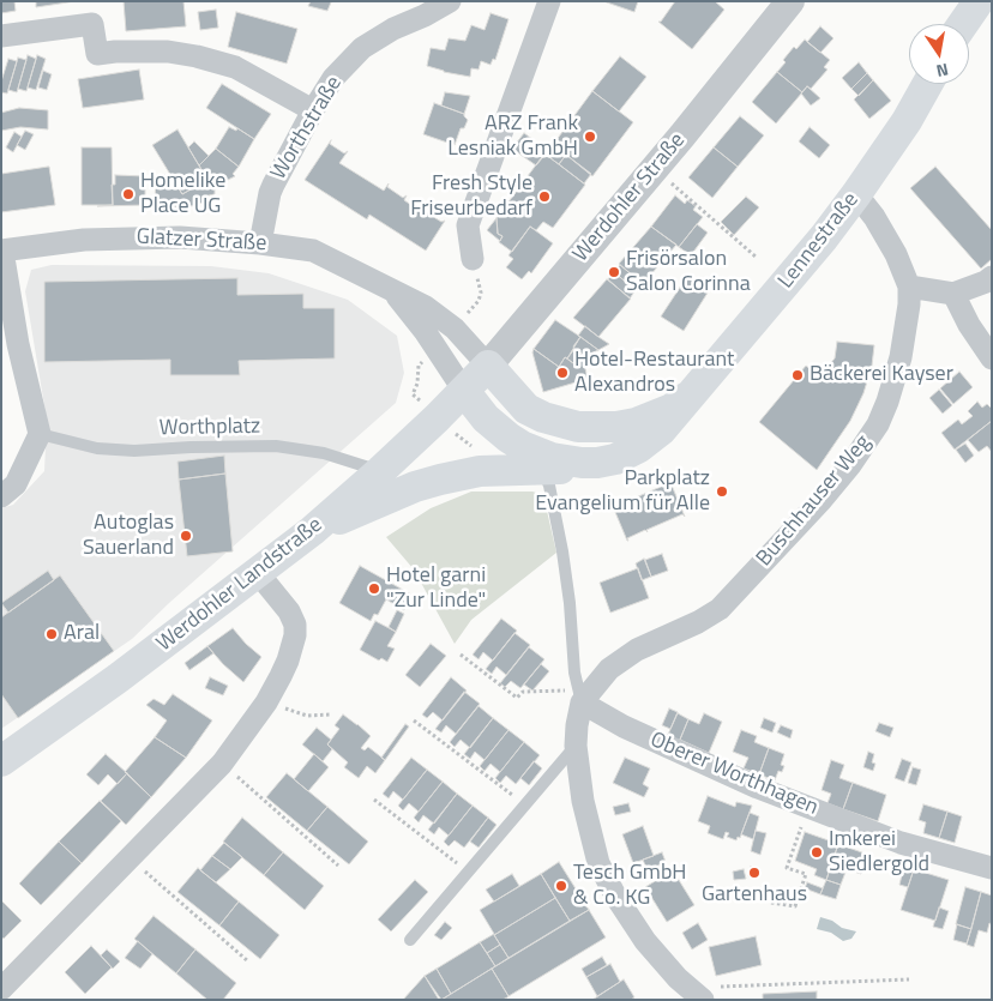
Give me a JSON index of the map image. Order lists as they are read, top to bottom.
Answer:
{
  "streets": {
    "main road": ["Werdohler Straße", "Lennestraße", "Werdohler Landstraße"],
    "street": [
      "Worthstraße",
      "Glatzer Straße",
      "Buschhauser Weg",
      "Oberer Worthhagen"
    ],
    "lane": ["Worthplatz"]
  },
  "crossings": [
    ["Worthstraße", "Glatzer Straße"],
    ["Werdohler Straße", "Glatzer Straße"],
    ["Werdohler Straße", "Lennestraße"],
    ["Werdohler Straße", "Werdohler Landstraße"],
    ["Glatzer Straße", "Lennestraße"],
    ["Glatzer Straße", "Worthplatz"],
    ["Glatzer Straße", "Werdohler Landstraße"],
    ["Lennestraße", "Buschhauser Weg"],
    ["Lennestraße", "Werdohler Landstraße"],
    ["Worthplatz", "Werdohler Landstraße"],
    ["Buschhauser Weg", "Oberer Worthhagen"]
  ],
  "places": [
    "ARZ Frank Lesniak GmbH",
    "Homelike Place UG",
    "Fresh Style Friseurbedarf",
    "Frisörsalon Salon Corinna",
    "Hotel-Restaurant Alexandros",
    "Bäckerei Kayser",
    "Parkplatz Evangelium für Alle",
    "Autoglas Sauerland",
    "Hotel garni \"Zur Linde\"",
    "Aral",
    "Imkerei Siedlergold",
    "Gartenhaus",
    "Tesch GmbH & Co. KG"
  ],
  "north": "bottom"
}
